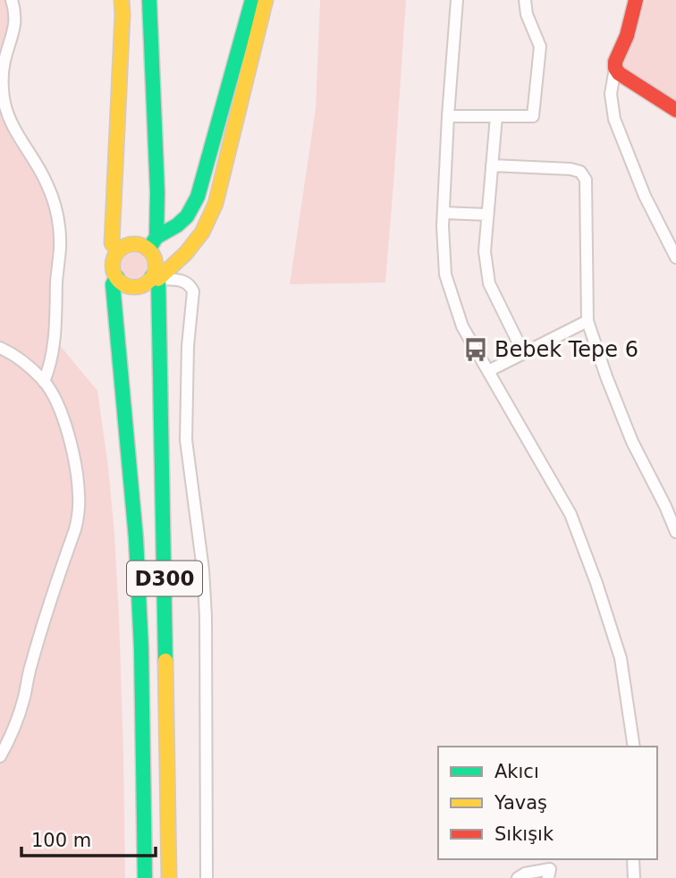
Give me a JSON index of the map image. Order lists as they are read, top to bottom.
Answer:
{
  "streets": {
    "main road": ["D300"]
  },
  "places": {
    "bus stop": ["Bebek Tepe 6"]
  },
  "legend": ["Akıcı", "Yavaş", "Sıkışık"],
  "scale_bar": "100 m"
}
